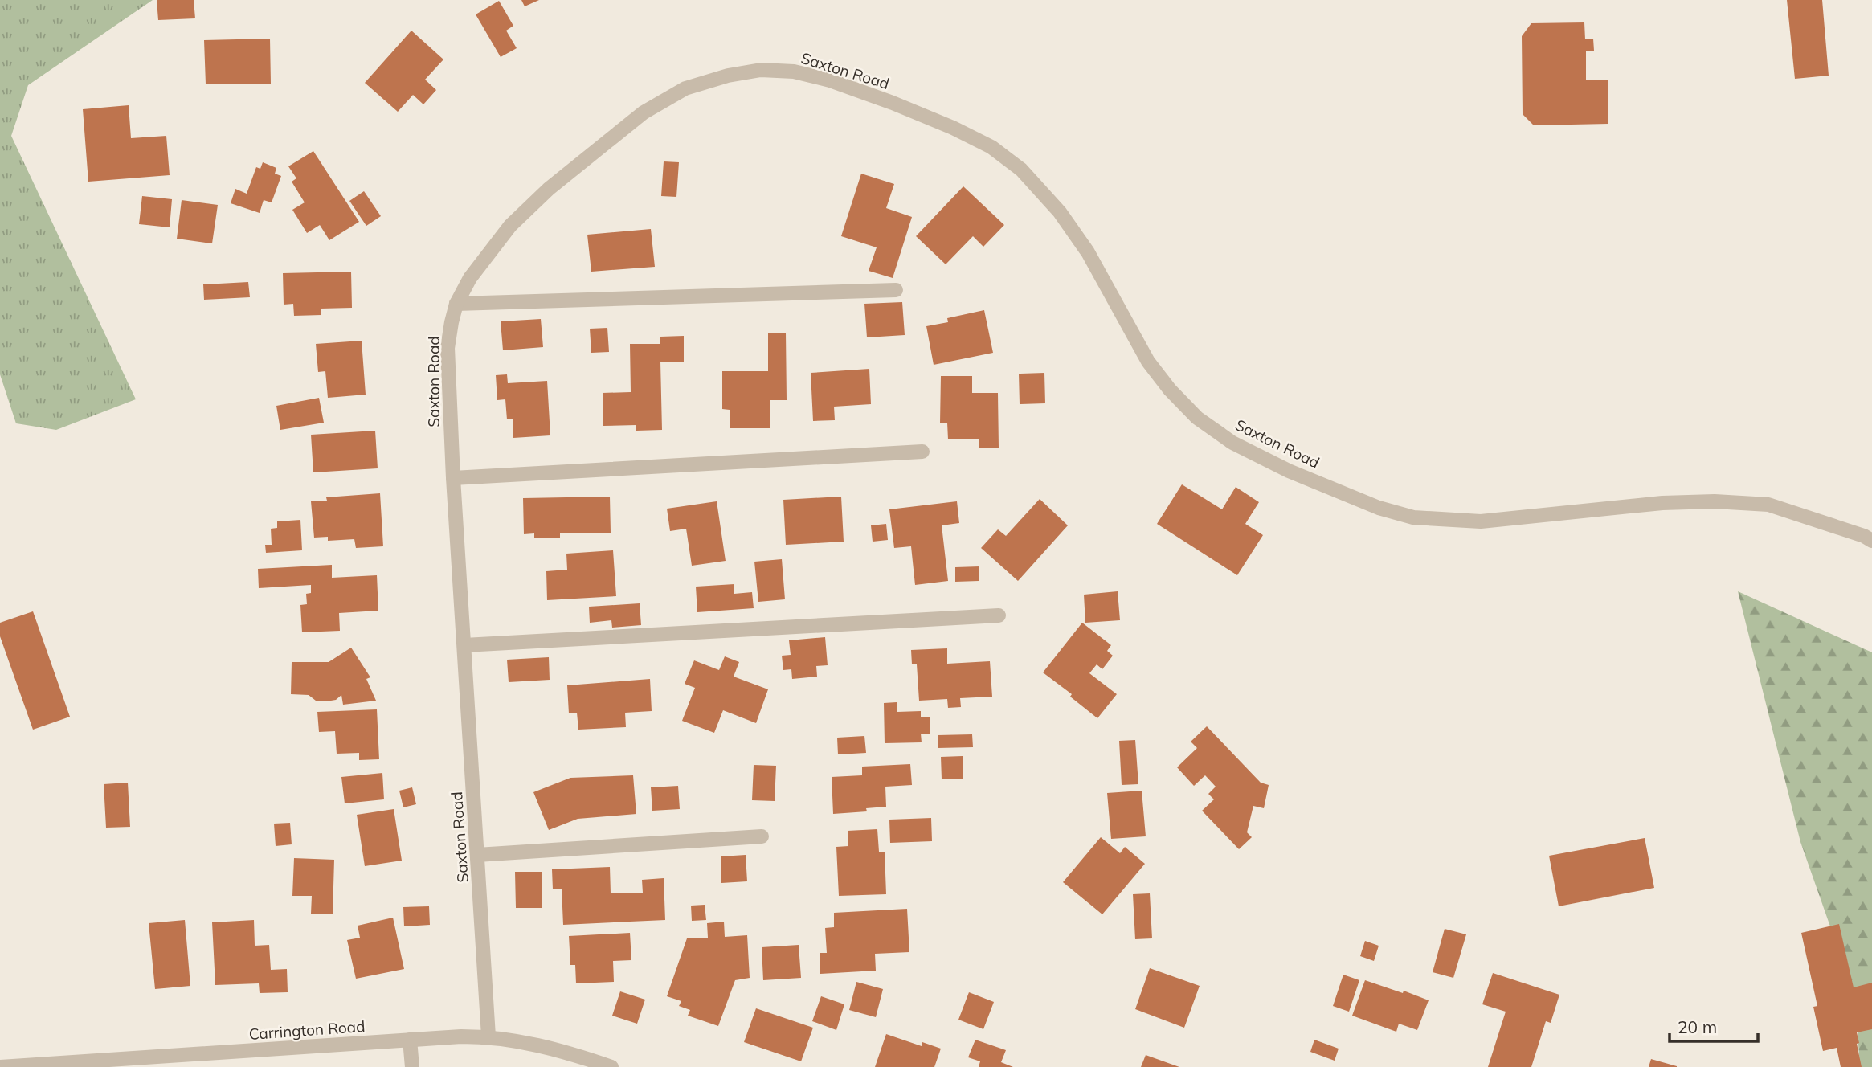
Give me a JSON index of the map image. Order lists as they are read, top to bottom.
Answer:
{
  "streets": {
    "street": ["Saxton Road", "Carrington Road"]
  },
  "crossings": [
    ["Saxton Road", "Carrington Road"]
  ],
  "scale_bar": "20 m"
}
